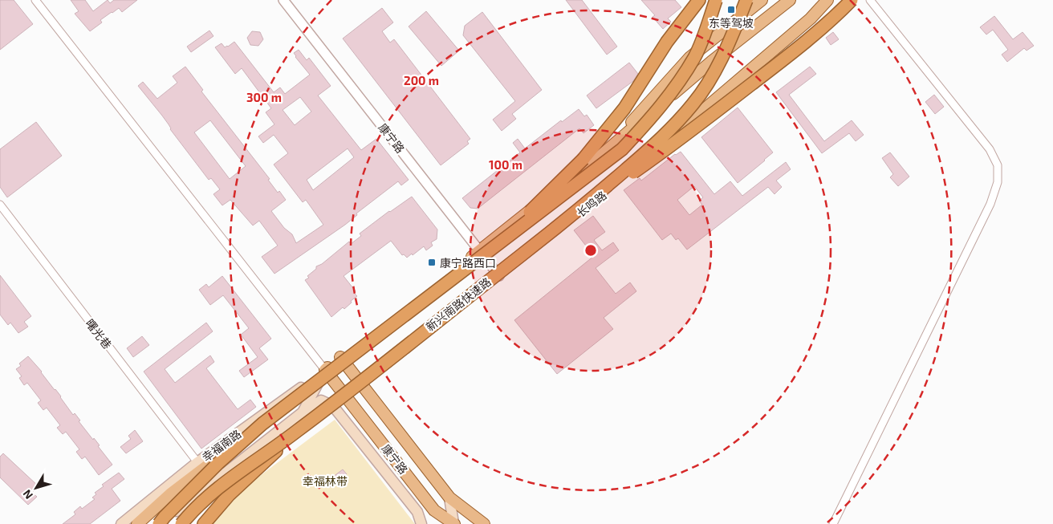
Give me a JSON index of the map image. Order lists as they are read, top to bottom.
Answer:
{
  "streets": {
    "highway": ["新兴南路快速路"],
    "main road": ["康宁路", "长鸣路", "幸福南路"],
    "street": ["曙光巷"]
  },
  "crossings": [
    ["康宁路", "长鸣路"],
    ["康宁路", "幸福南路"],
    ["曙光巷", "幸福南路"]
  ],
  "parks": ["幸福林带"],
  "places": {
    "transit": ["东等驾坡", "康宁路西口"]
  },
  "north": "bottom left",
  "rings": ["200 m", "300 m", "100 m"]
}
